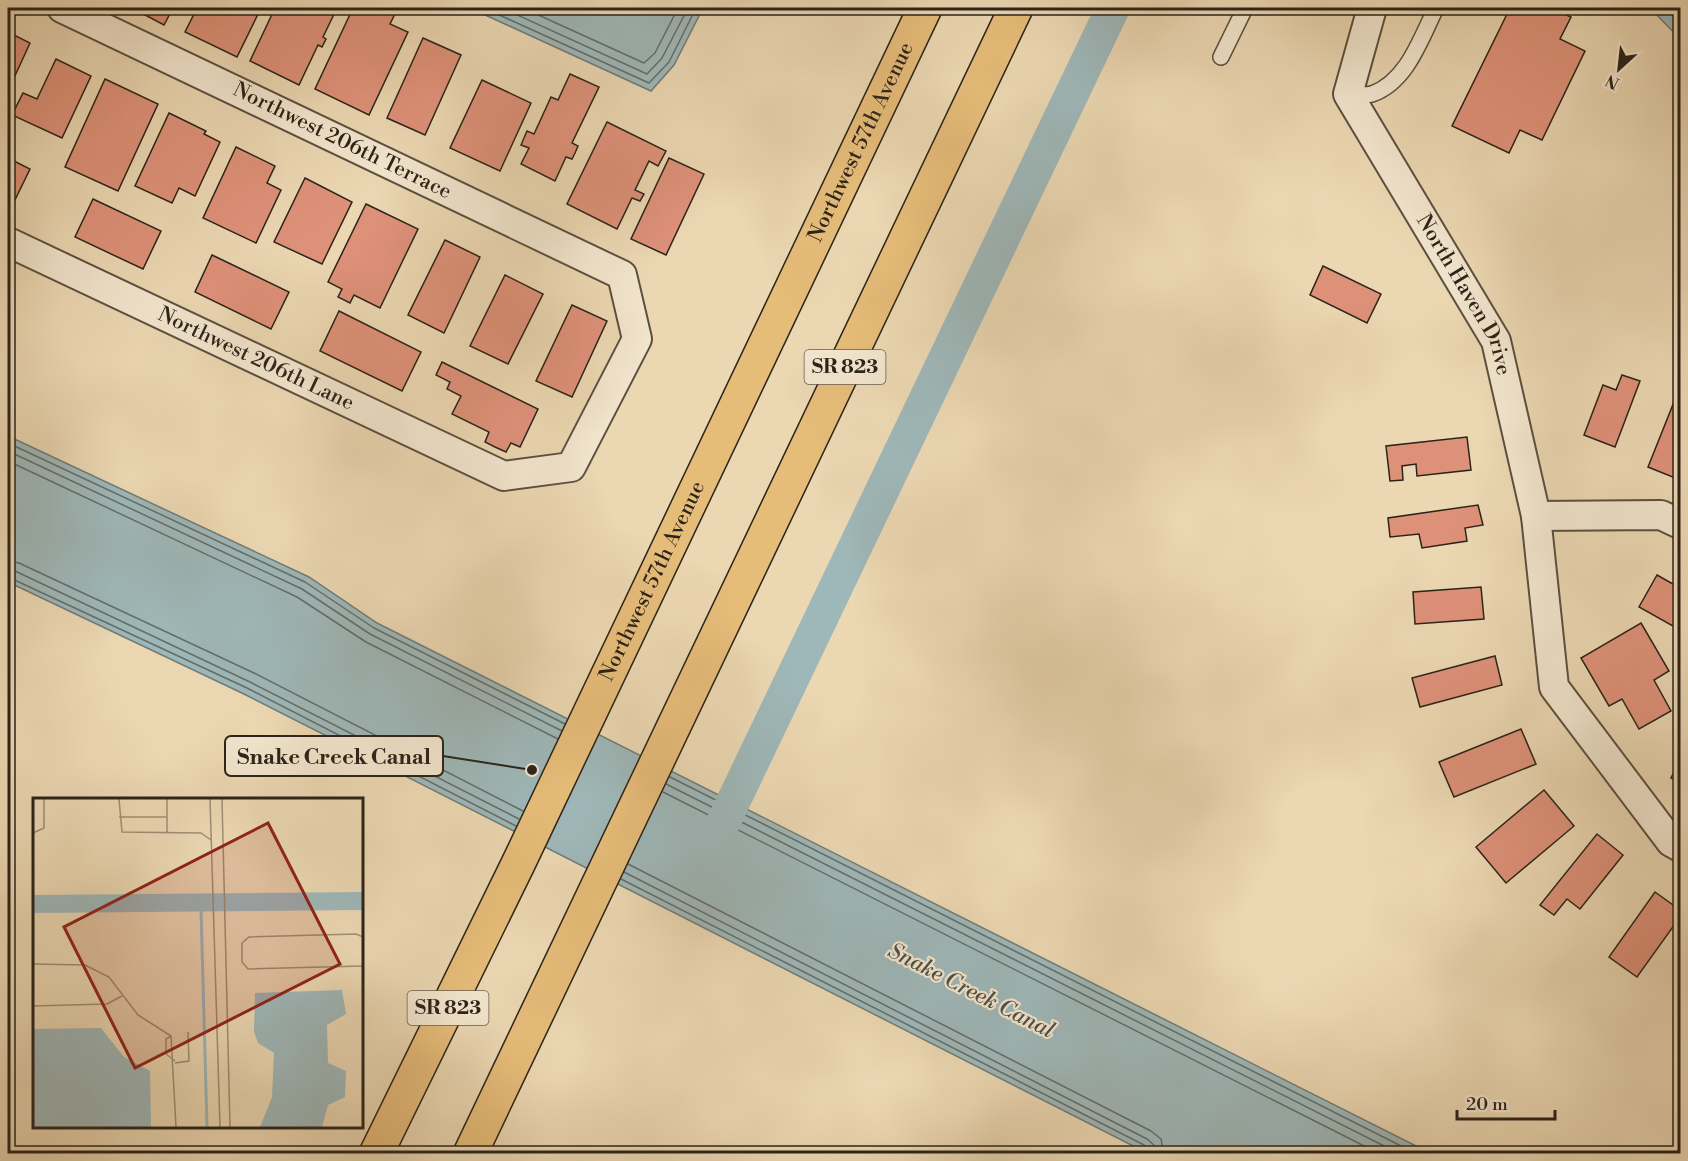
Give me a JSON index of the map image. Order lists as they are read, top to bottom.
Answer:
{
  "streets": {
    "main road": ["Northwest 57th Avenue", "SR 823"],
    "street": ["Northwest 206th Terrace", "North Haven Drive", "Northwest 206th Lane"]
  },
  "crossings": [
    ["Northwest 206th Terrace", "Northwest 206th Lane"]
  ],
  "water": ["Snake Creek Canal"],
  "places": ["Snake Creek Canal"],
  "scale_bar": "20 m",
  "north": "bottom left"
}
